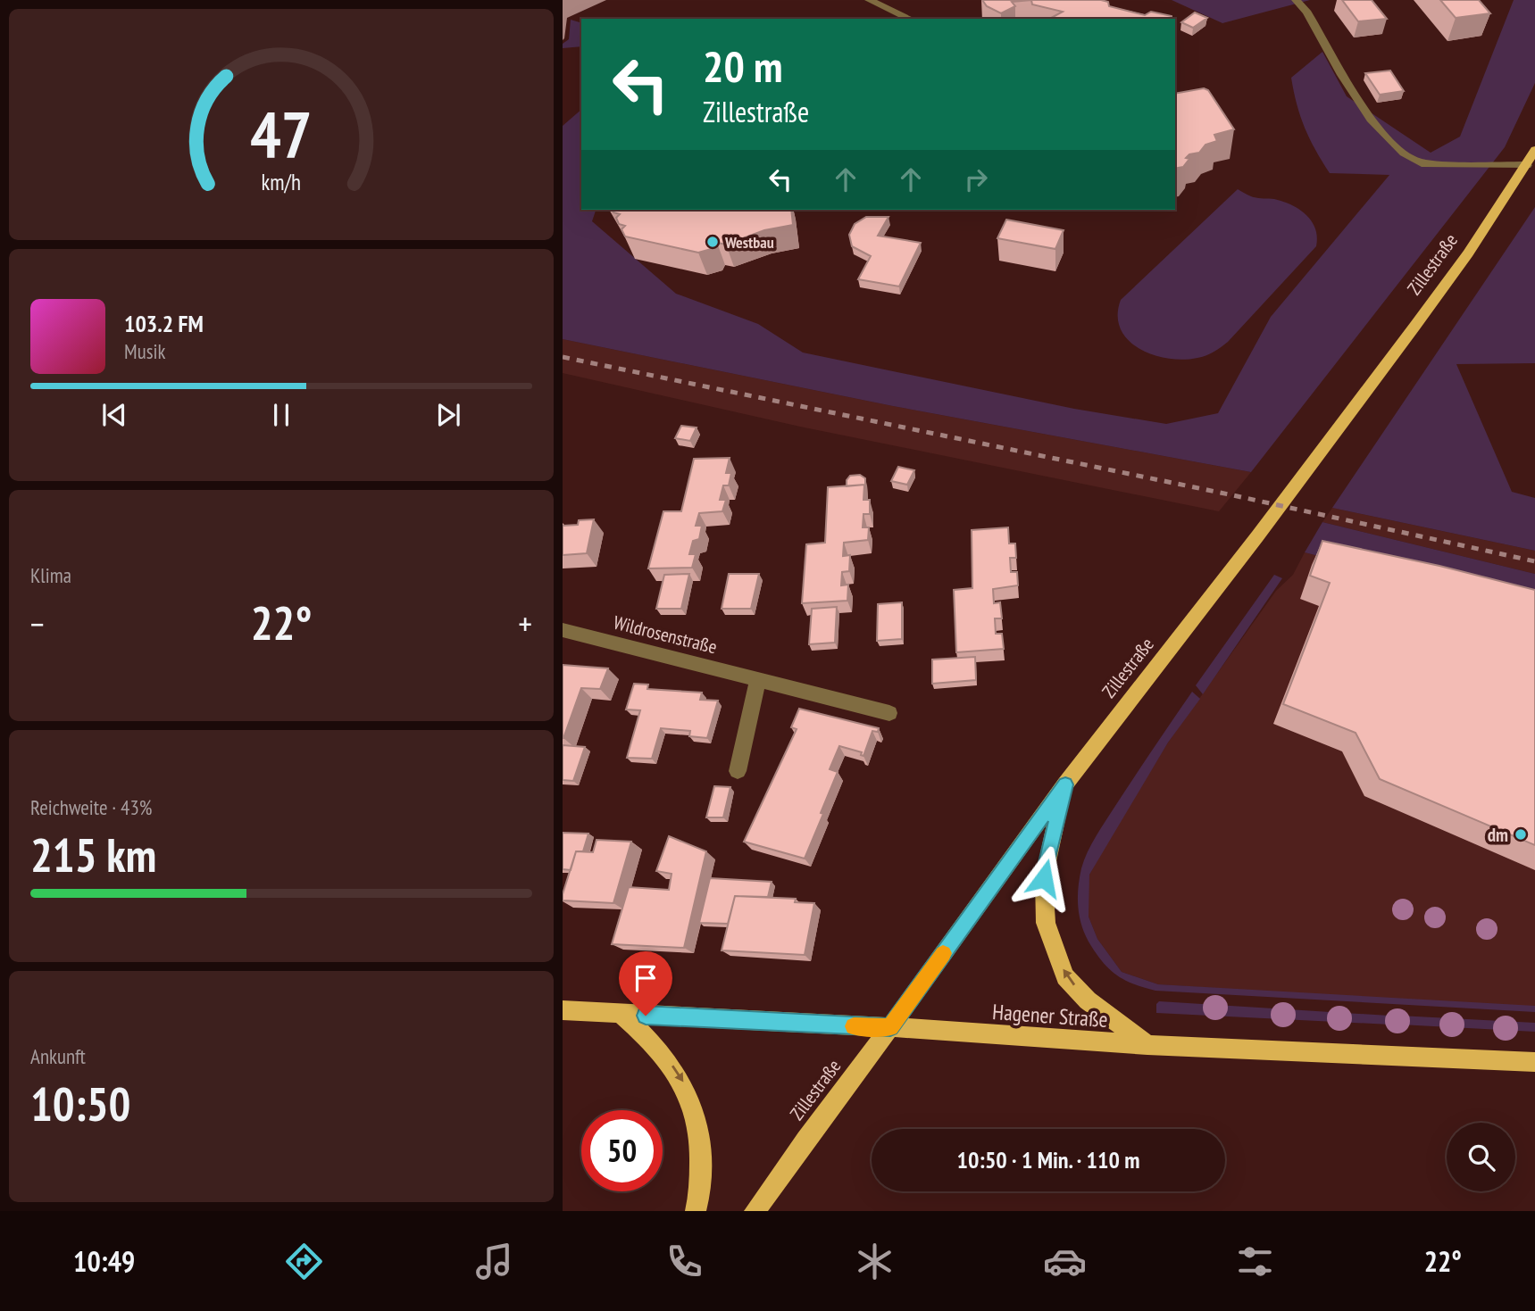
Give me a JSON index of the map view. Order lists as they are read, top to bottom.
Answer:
{
  "streets": {
    "main road": ["Zillestraße", "Hagener Straße"],
    "street": ["Wildrosenstraße"]
  },
  "crossings": [
    ["Zillestraße", "Hagener Straße"]
  ],
  "places": ["Westbau", "dm"],
  "page": {
    "turn": ["20 m", "Zillestraße"],
    "song": ["103.2 FM", "Musik"],
    "tile": [
      "Klima",
      ["Reichweite · 43%", "215 km"],
      ["Ankunft", "10:50"]
    ],
    "heat": ["−", "22°", "+"],
    "limit": "50",
    "trip": "10:50 · 1 Min. · 110 m",
    "tabs": ["10:49", "22°"],
    "gauge": ["47", "km/h"]
  }
}
